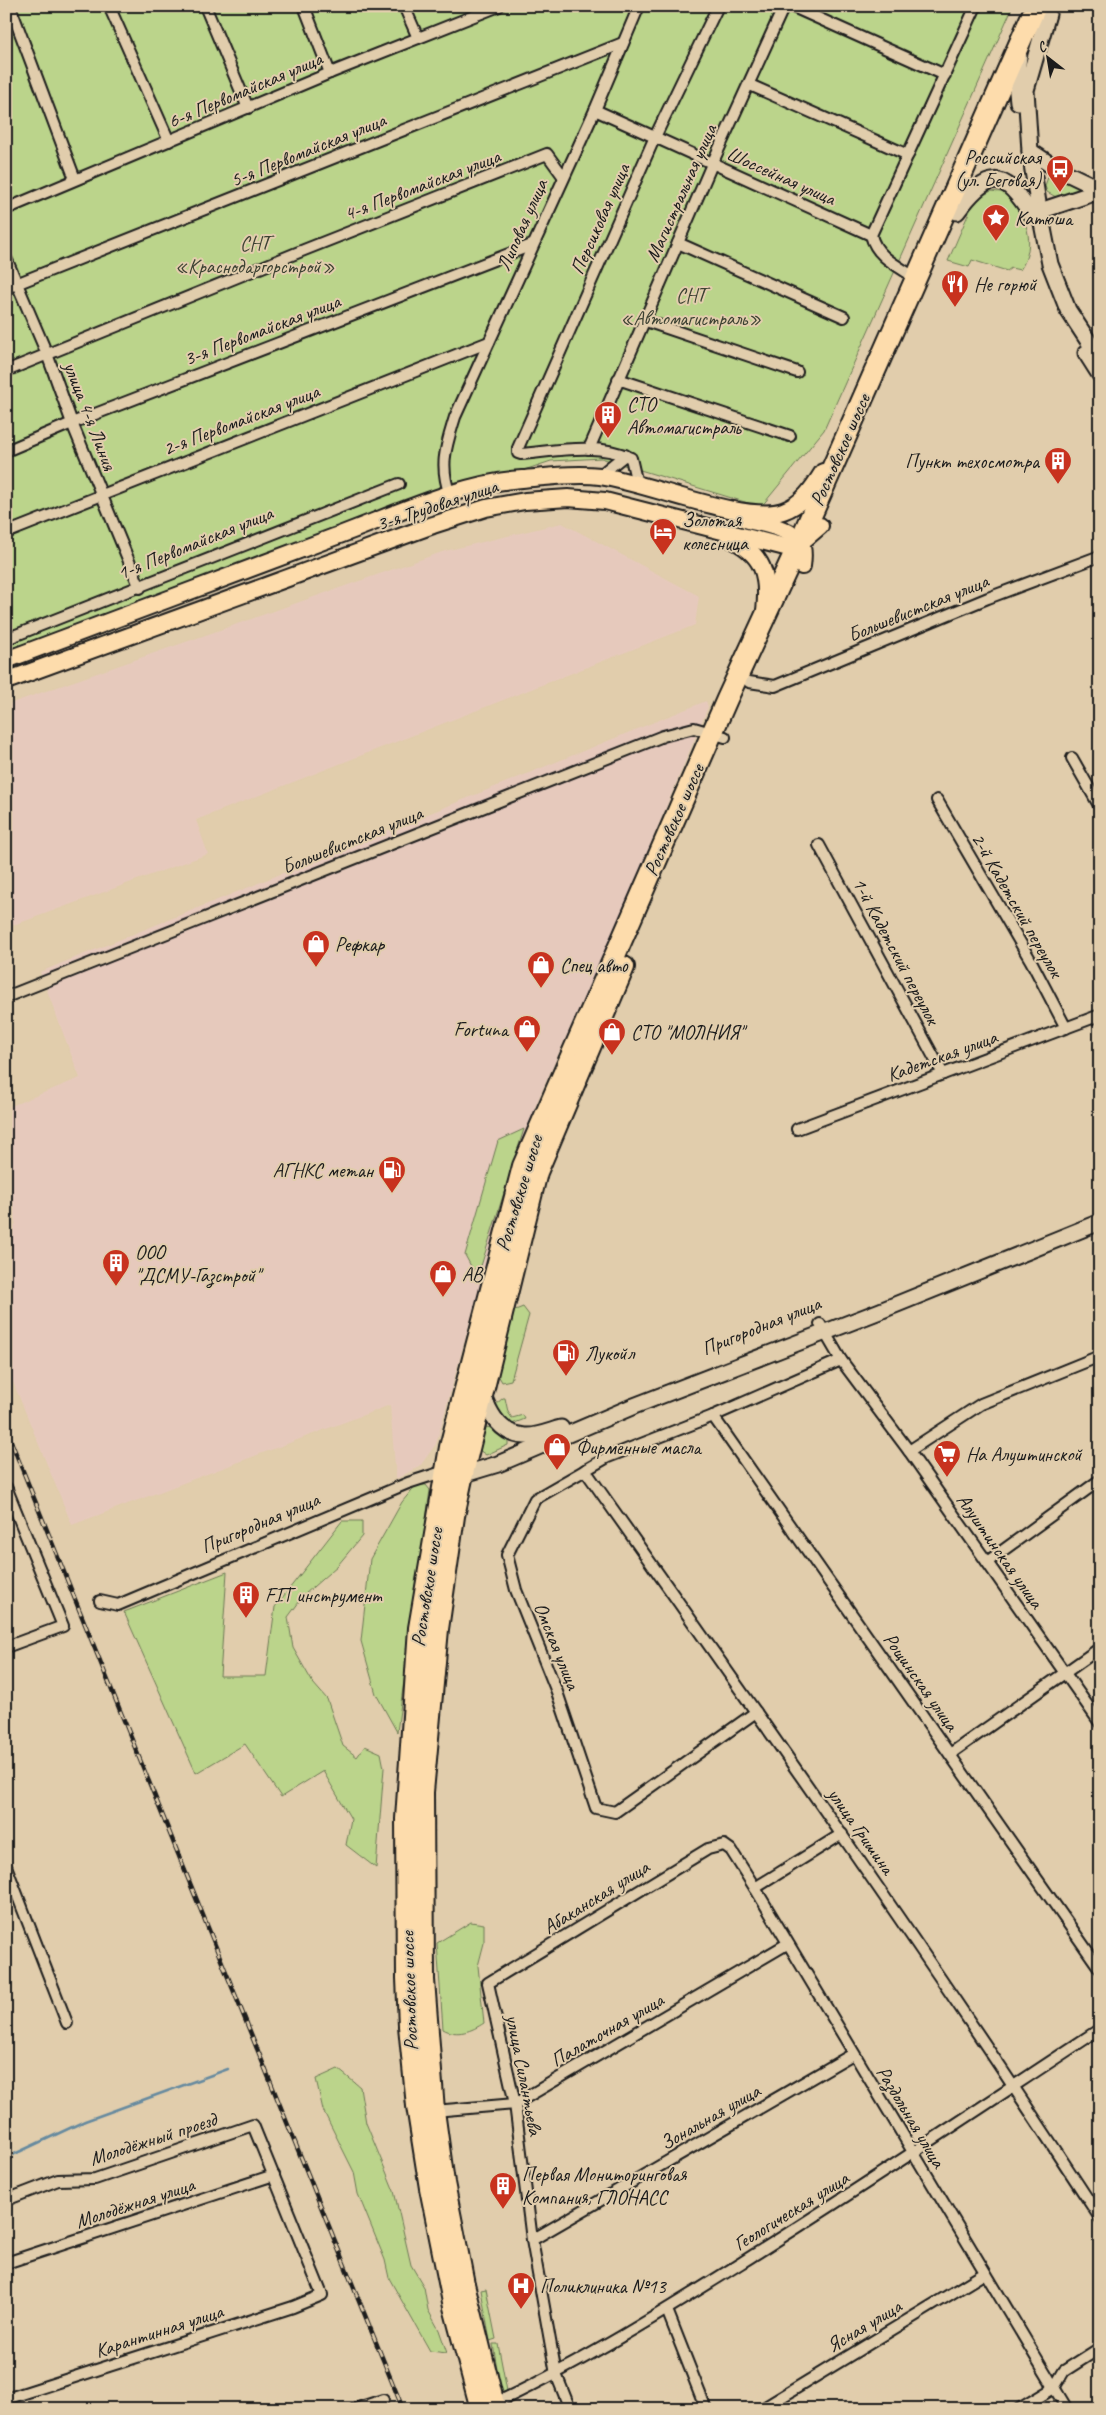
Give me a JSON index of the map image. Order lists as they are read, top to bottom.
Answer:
{
  "streets": {
    "highway": ["Ростовское шоссе"],
    "main road": ["3-я Трудовая улица"],
    "street": [
      "6-я Первомайская улица",
      "5-я Первомайская улица",
      "Шоссейная улица",
      "4-я Первомайская улица",
      "Магистральная улица",
      "Персиковая улица",
      "Липовая улица",
      "3-я Первомайская улица",
      "улица 4-я Линия",
      "2-я Первомайская улица",
      "1-я Первомайская улица",
      "Большевистская улица",
      "2-й Кадетский переулок",
      "1-й Кадетский переулок",
      "Кадетская улица",
      "Пригородная улица",
      "Алуштинская улица",
      "Омская улица",
      "Рощинская улица",
      "улица Гришина",
      "Абаканская улица",
      "Палаточная улица",
      "улица Силантьева",
      "Зональная улица",
      "Раздольная улица",
      "Молодёжный проезд",
      "Молодёжная улица",
      "Геологическая улица",
      "Ясная улица",
      "Карантинная улица"
    ]
  },
  "crossings": [
    ["5-я Первомайская улица", "Липовая улица"],
    ["5-я Первомайская улица", "улица 4-я Линия"],
    ["Шоссейная улица", "Магистральная улица"],
    ["Шоссейная улица", "Персиковая улица"],
    ["Шоссейная улица", "Липовая улица"],
    ["4-я Первомайская улица", "Липовая улица"],
    ["4-я Первомайская улица", "улица 4-я Линия"],
    ["Магистральная улица", "Персиковая улица"],
    ["Липовая улица", "3-я Первомайская улица"],
    ["Липовая улица", "2-я Первомайская улица"],
    ["Липовая улица", "3-я Трудовая улица"],
    ["3-я Первомайская улица", "улица 4-я Линия"],
    ["улица 4-я Линия", "2-я Первомайская улица"],
    ["улица 4-я Линия", "1-я Первомайская улица"],
    ["Ростовское шоссе", "3-я Трудовая улица"],
    ["Ростовское шоссе", "Большевистская улица"],
    ["Ростовское шоссе", "Пригородная улица"],
    ["Ростовское шоссе", "Палаточная улица"],
    ["Ростовское шоссе", "Геологическая улица"],
    ["2-й Кадетский переулок", "Кадетская улица"],
    ["1-й Кадетский переулок", "Кадетская улица"],
    ["Пригородная улица", "Алуштинская улица"],
    ["Омская улица", "улица Гришина"],
    ["улица Гришина", "Геологическая улица"],
    ["Абаканская улица", "улица Силантьева"],
    ["Абаканская улица", "Раздольная улица"],
    ["Палаточная улица", "улица Силантьева"],
    ["Палаточная улица", "Раздольная улица"],
    ["улица Силантьева", "Зональная улица"],
    ["улица Силантьева", "Геологическая улица"],
    ["Зональная улица", "Раздольная улица"],
    ["Раздольная улица", "Геологическая улица"],
    ["Раздольная улица", "Ясная улица"],
    ["Молодёжный проезд", "Молодёжная улица"],
    ["Молодёжный проезд", "Карантинная улица"],
    ["Молодёжная улица", "Карантинная улица"]
  ],
  "parks": ["СНТ «Краснодаргорстрой»", "СНТ «Автомагистраль»"],
  "places": {
    "bus stop": ["Российская (ул. Беговая)"],
    "place": ["Катюша"],
    "restaurant": ["Не горюй"],
    "building": [
      "СТО Автомагистраль",
      "Пункт техосмотра",
      "ООО \"ДСМУ-Газстрой\"",
      "FIT инструмент",
      "Первая Мониторинговая Компания, ГЛОНАСС"
    ],
    "hotel": ["Золотая колесница"],
    "shop": [
      "Рефкар",
      "Спец авто",
      "Fortuna",
      "СТО \"МОЛНИЯ\"",
      "АВ",
      "Фирменные масла"
    ],
    "fuel station": ["АГНКС метан", "Лукойл"],
    "supermarket": ["На Алуштинской"],
    "hospital": ["Поликлиника №13"]
  },
  "north": "top left"
}
